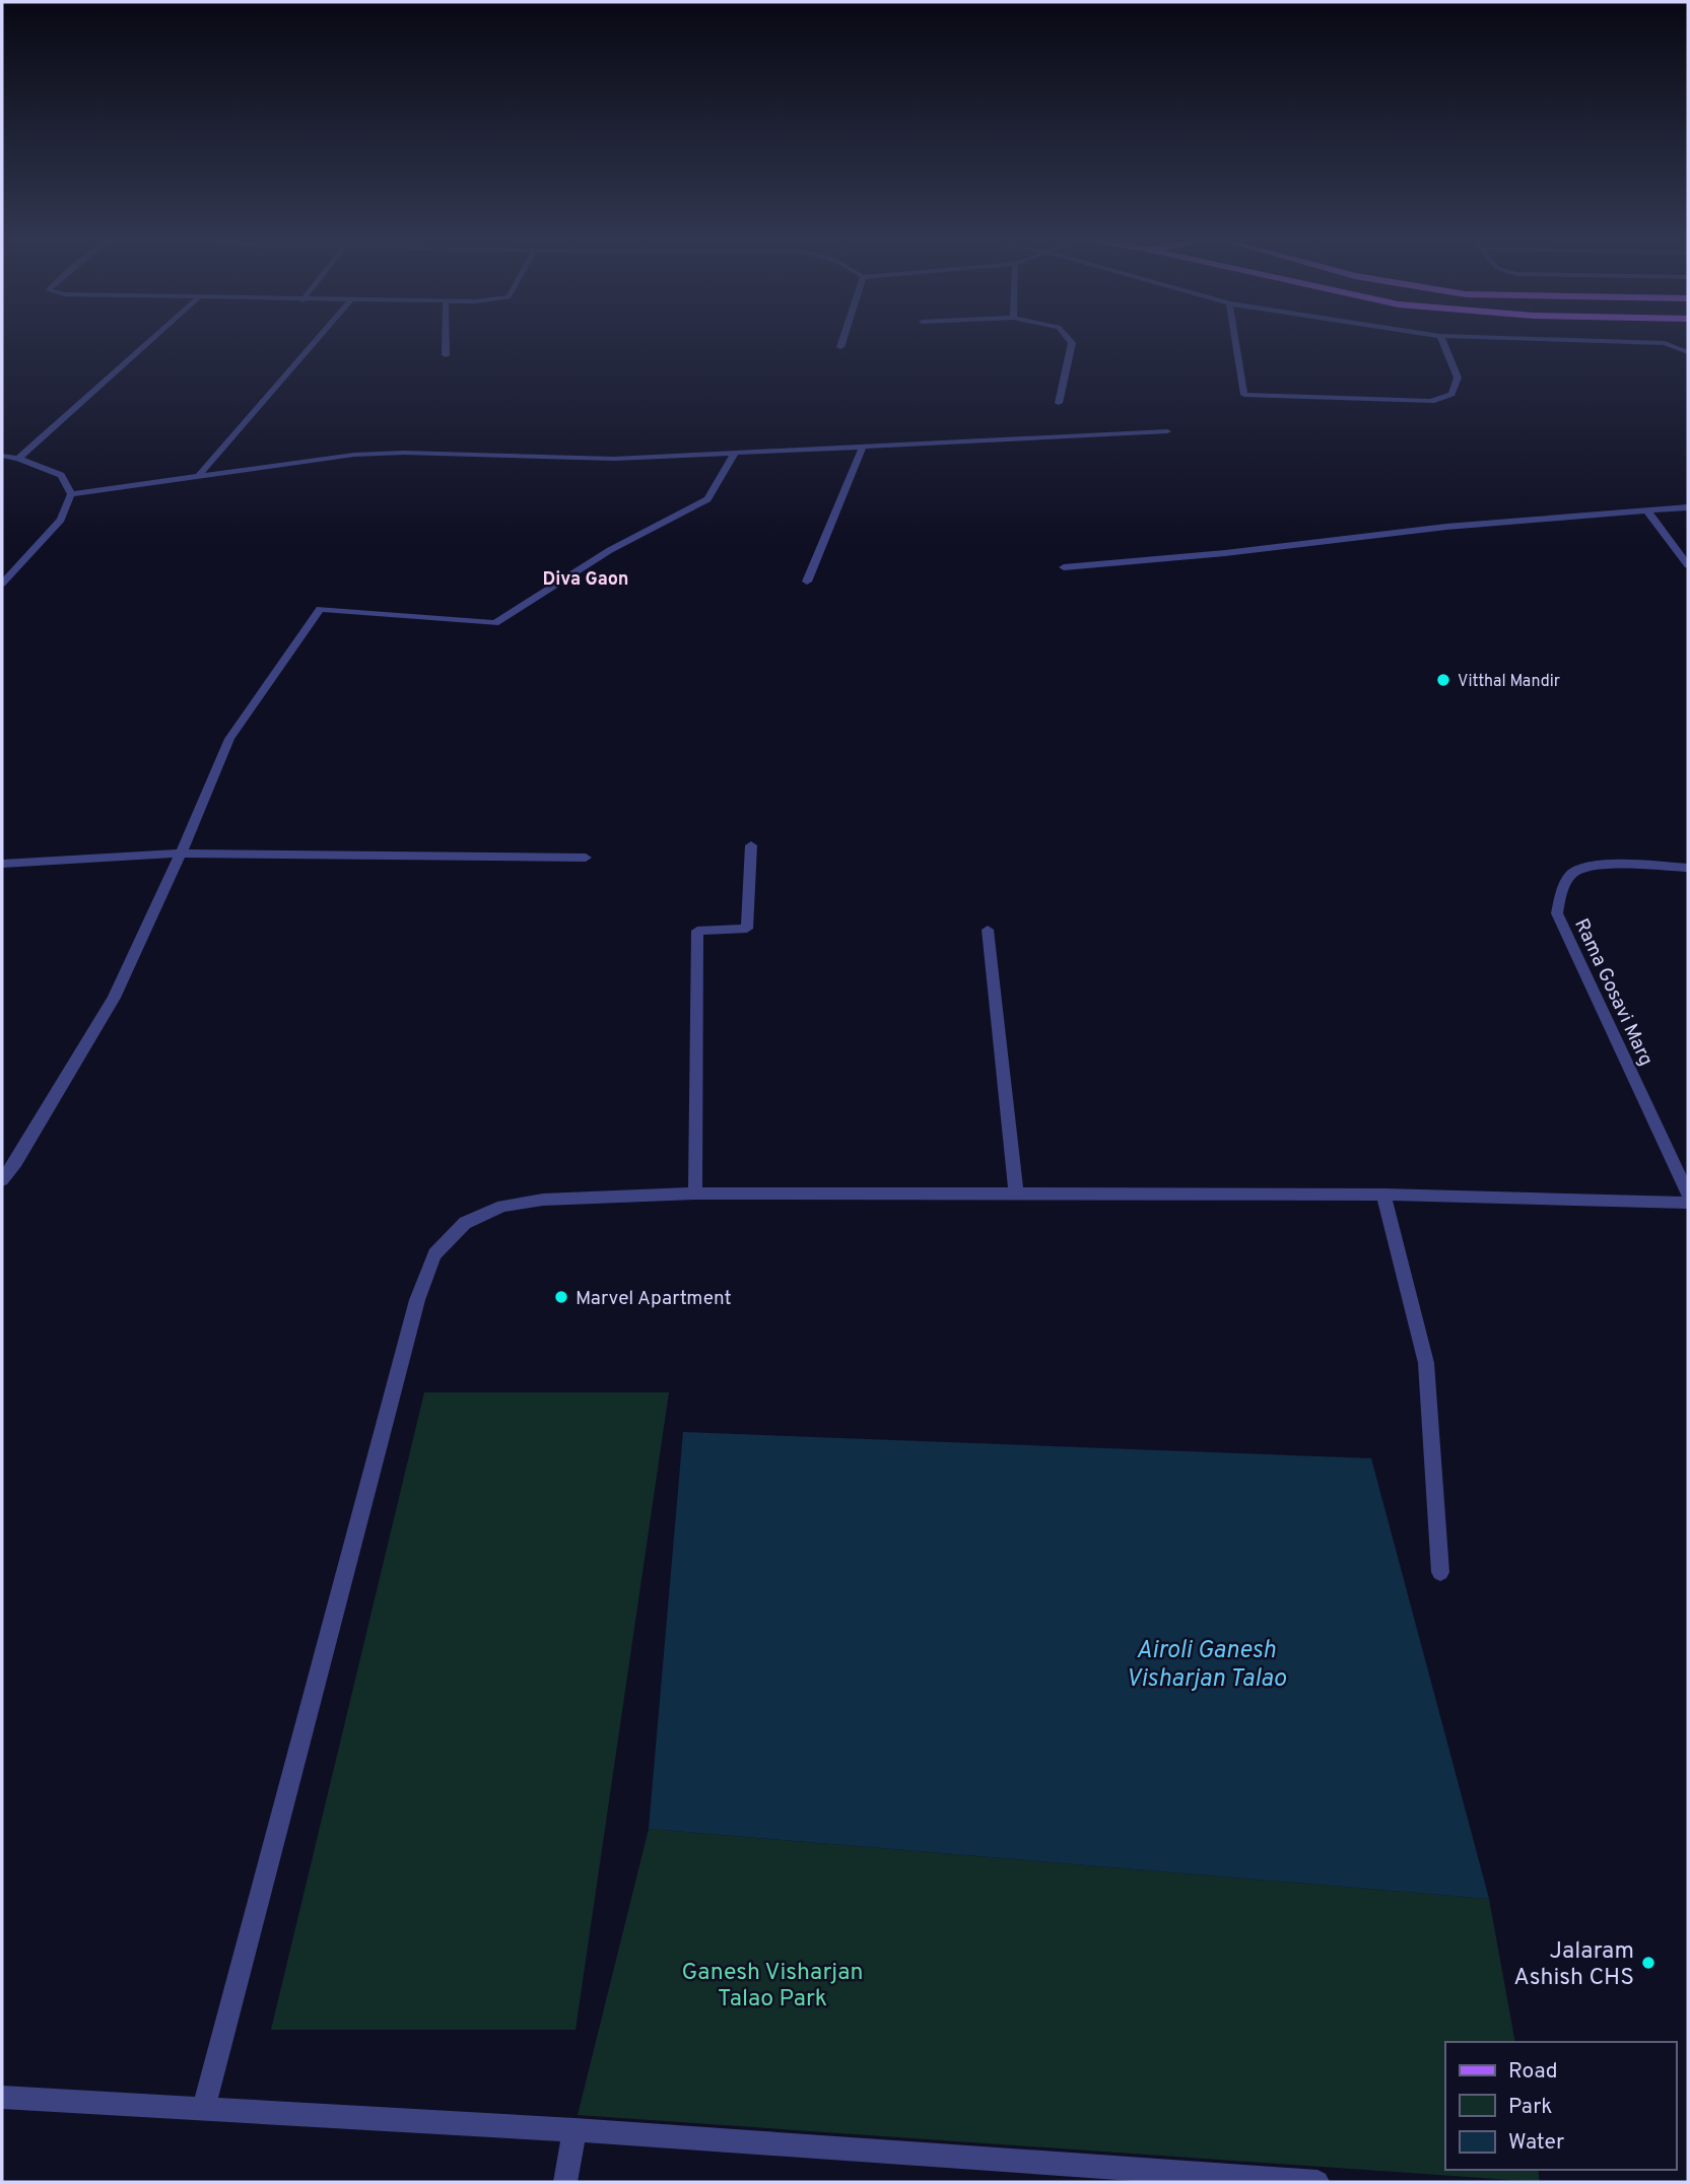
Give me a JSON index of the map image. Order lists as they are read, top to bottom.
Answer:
{
  "streets": {
    "street": ["Rama Gosavi Marg"]
  },
  "districts": ["Diva Gaon"],
  "water": ["Airoli Ganesh Visharjan Talao"],
  "parks": ["Ganesh Visharjan Talao Park"],
  "places": ["Vitthal Mandir", "Marvel Apartment", "Jalaram Ashish CHS"],
  "legend": ["Road", "Park", "Water"]
}
